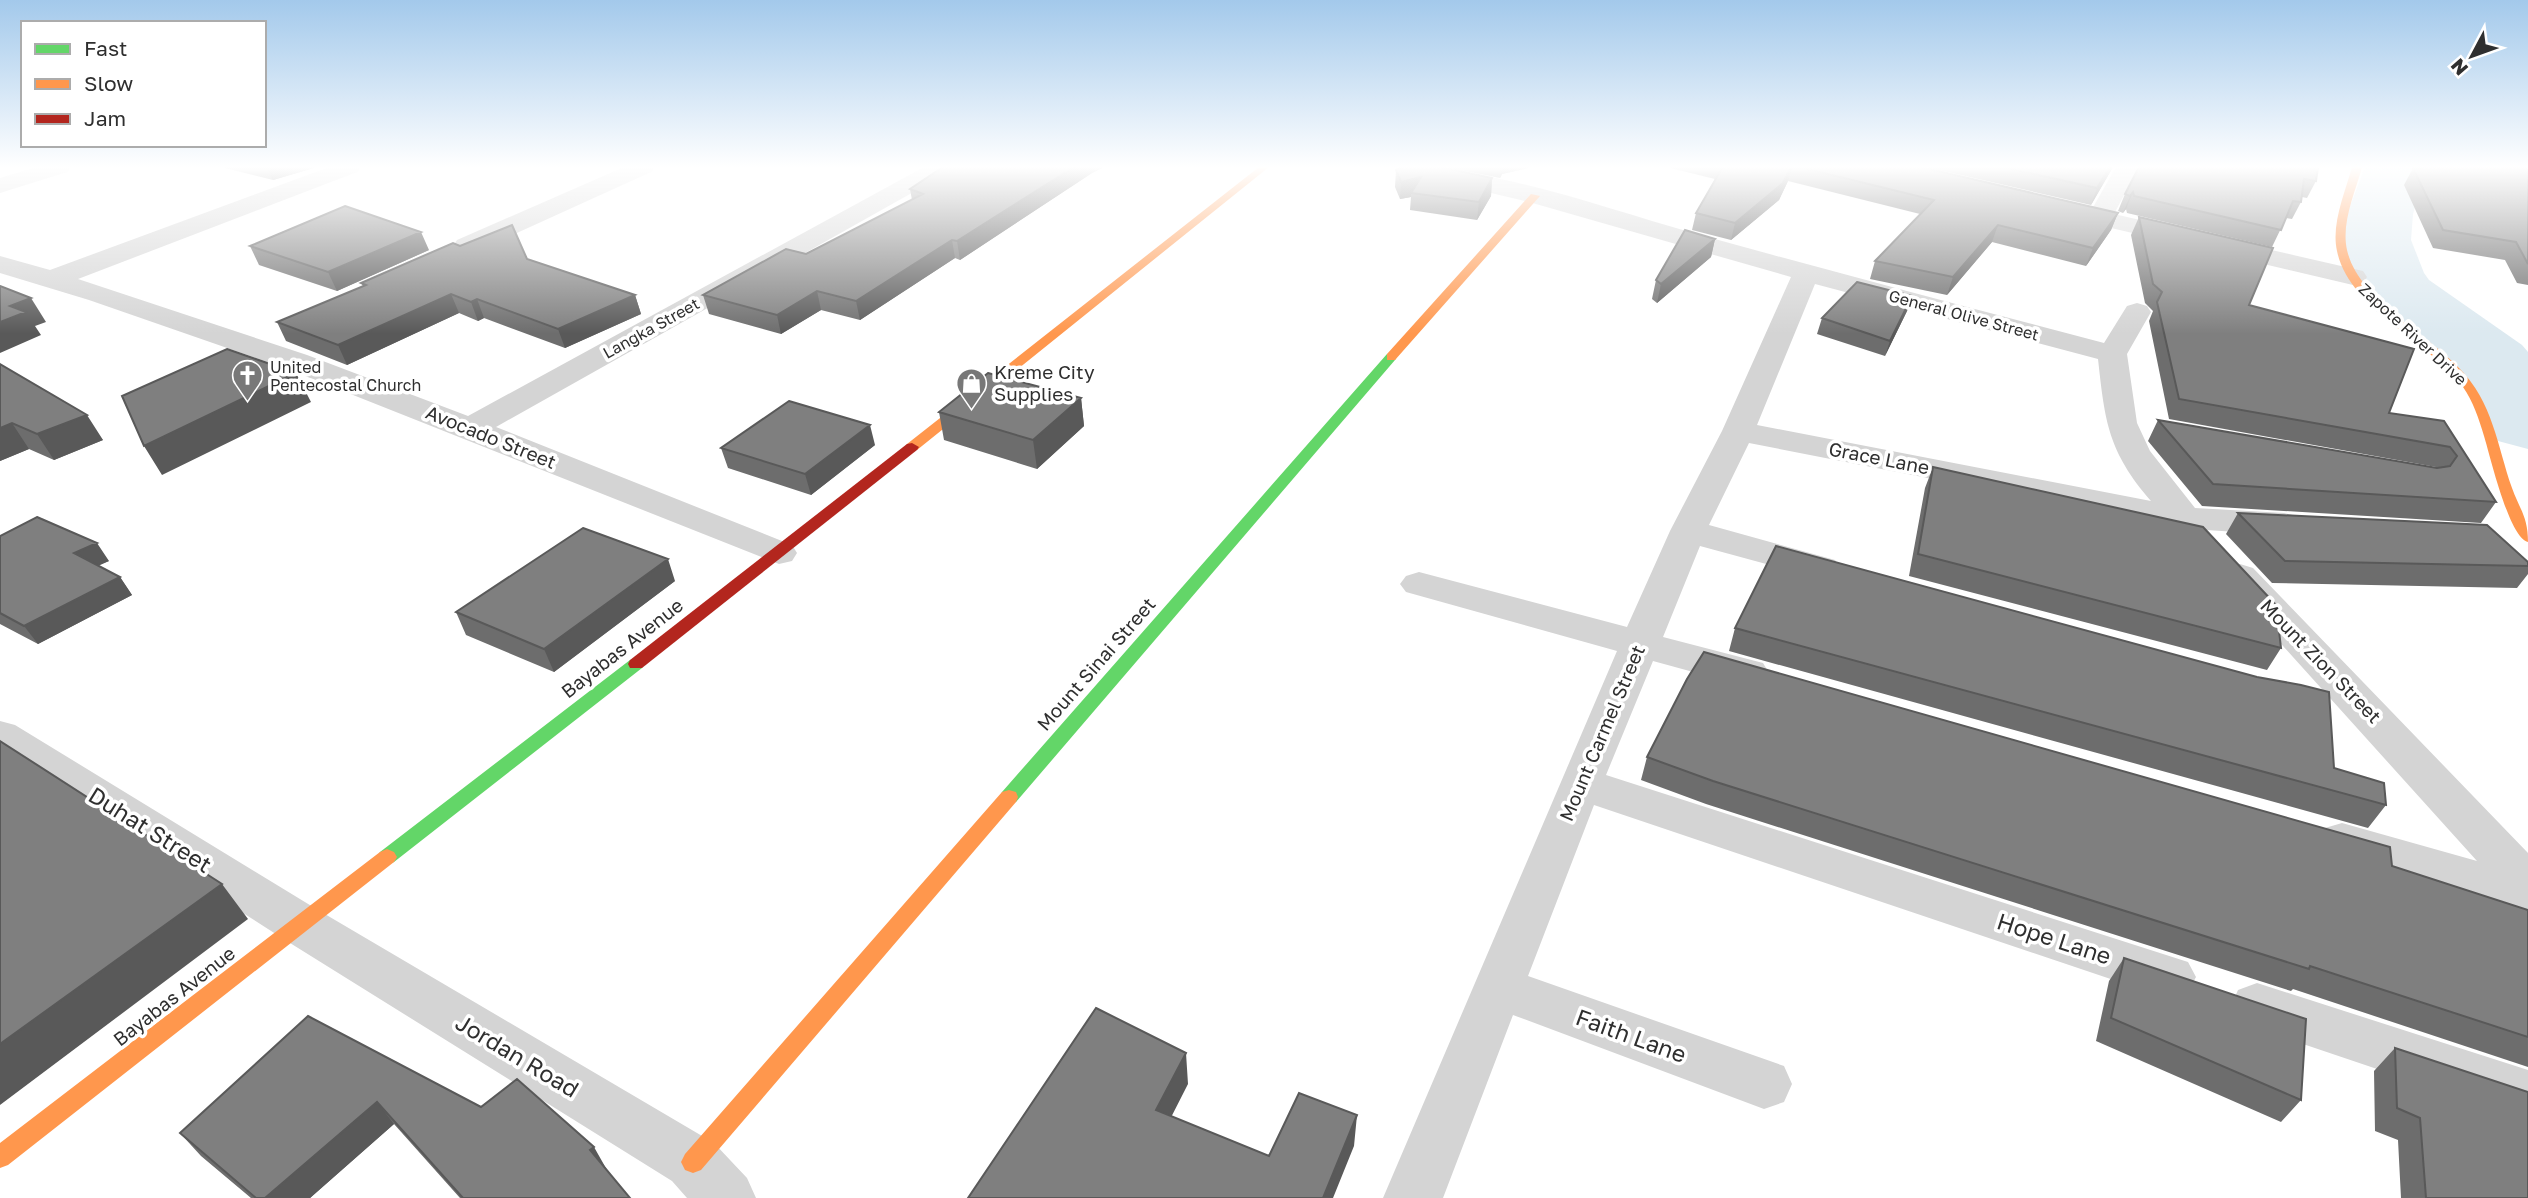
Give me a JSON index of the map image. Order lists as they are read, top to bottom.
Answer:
{
  "streets": {
    "street": [
      "General Olive Street",
      "Langka Street",
      "Zapote River Drive",
      "Avocado Street",
      "Grace Lane",
      "Bayabas Avenue",
      "Mount Zion Street",
      "Mount Sinai Street",
      "Mount Carmel Street",
      "Duhat Street",
      "Hope Lane",
      "Faith Lane",
      "Jordan Road"
    ]
  },
  "crossings": [
    ["General Olive Street", "Mount Zion Street"],
    ["General Olive Street", "Mount Carmel Street"],
    ["Langka Street", "Avocado Street"],
    ["Avocado Street", "Bayabas Avenue"],
    ["Grace Lane", "Mount Zion Street"],
    ["Grace Lane", "Mount Carmel Street"],
    ["Bayabas Avenue", "Duhat Street"],
    ["Bayabas Avenue", "Jordan Road"],
    ["Mount Sinai Street", "Jordan Road"],
    ["Mount Carmel Street", "Hope Lane"],
    ["Mount Carmel Street", "Faith Lane"],
    ["Duhat Street", "Jordan Road"]
  ],
  "places": {
    "church": ["United Pentecostal Church"],
    "shop": ["Kreme City Supplies"]
  },
  "legend": ["Fast", "Slow", "Jam"],
  "north": "bottom left"
}
